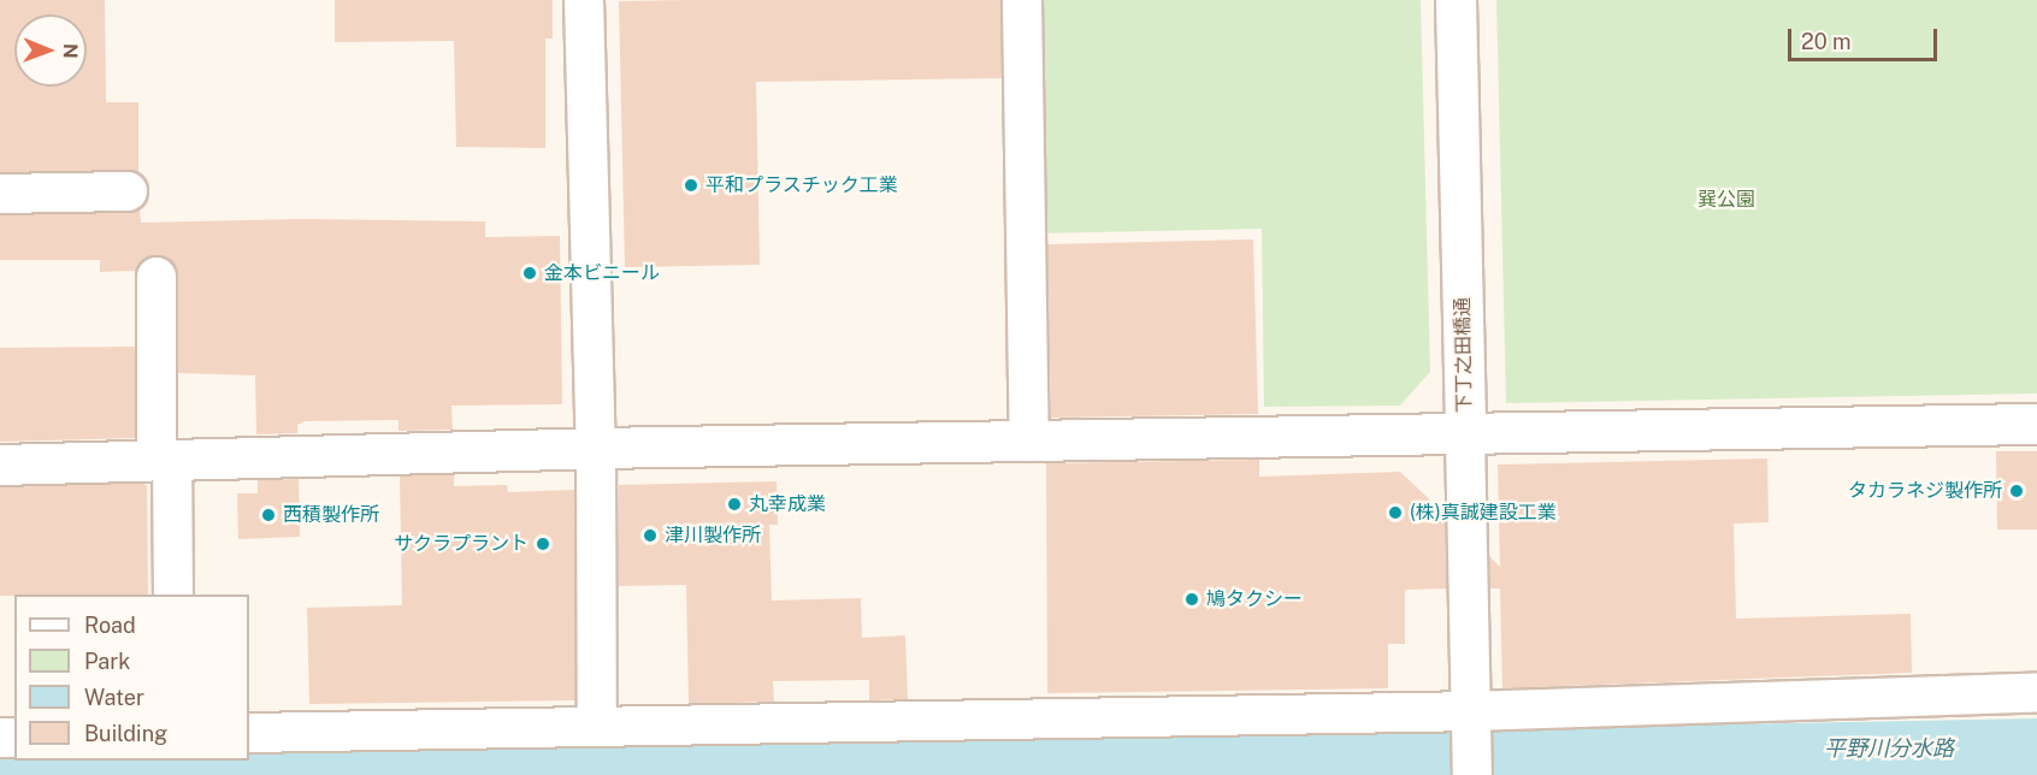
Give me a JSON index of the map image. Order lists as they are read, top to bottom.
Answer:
{
  "streets": {
    "street": ["下丁之田橋通"]
  },
  "water": ["平野川分水路"],
  "parks": ["巽公園"],
  "places": [
    "平和プラスチック工業",
    "金本ビニール",
    "タカラネジ製作所",
    "丸幸成業",
    "(株)真誠建設工業",
    "西積製作所",
    "津川製作所",
    "サクラプラント",
    "鳩タクシー"
  ],
  "legend": [
    "Road",
    "Park",
    "Water",
    "Building"
  ],
  "scale_bar": "20 m",
  "north": "right"
}
